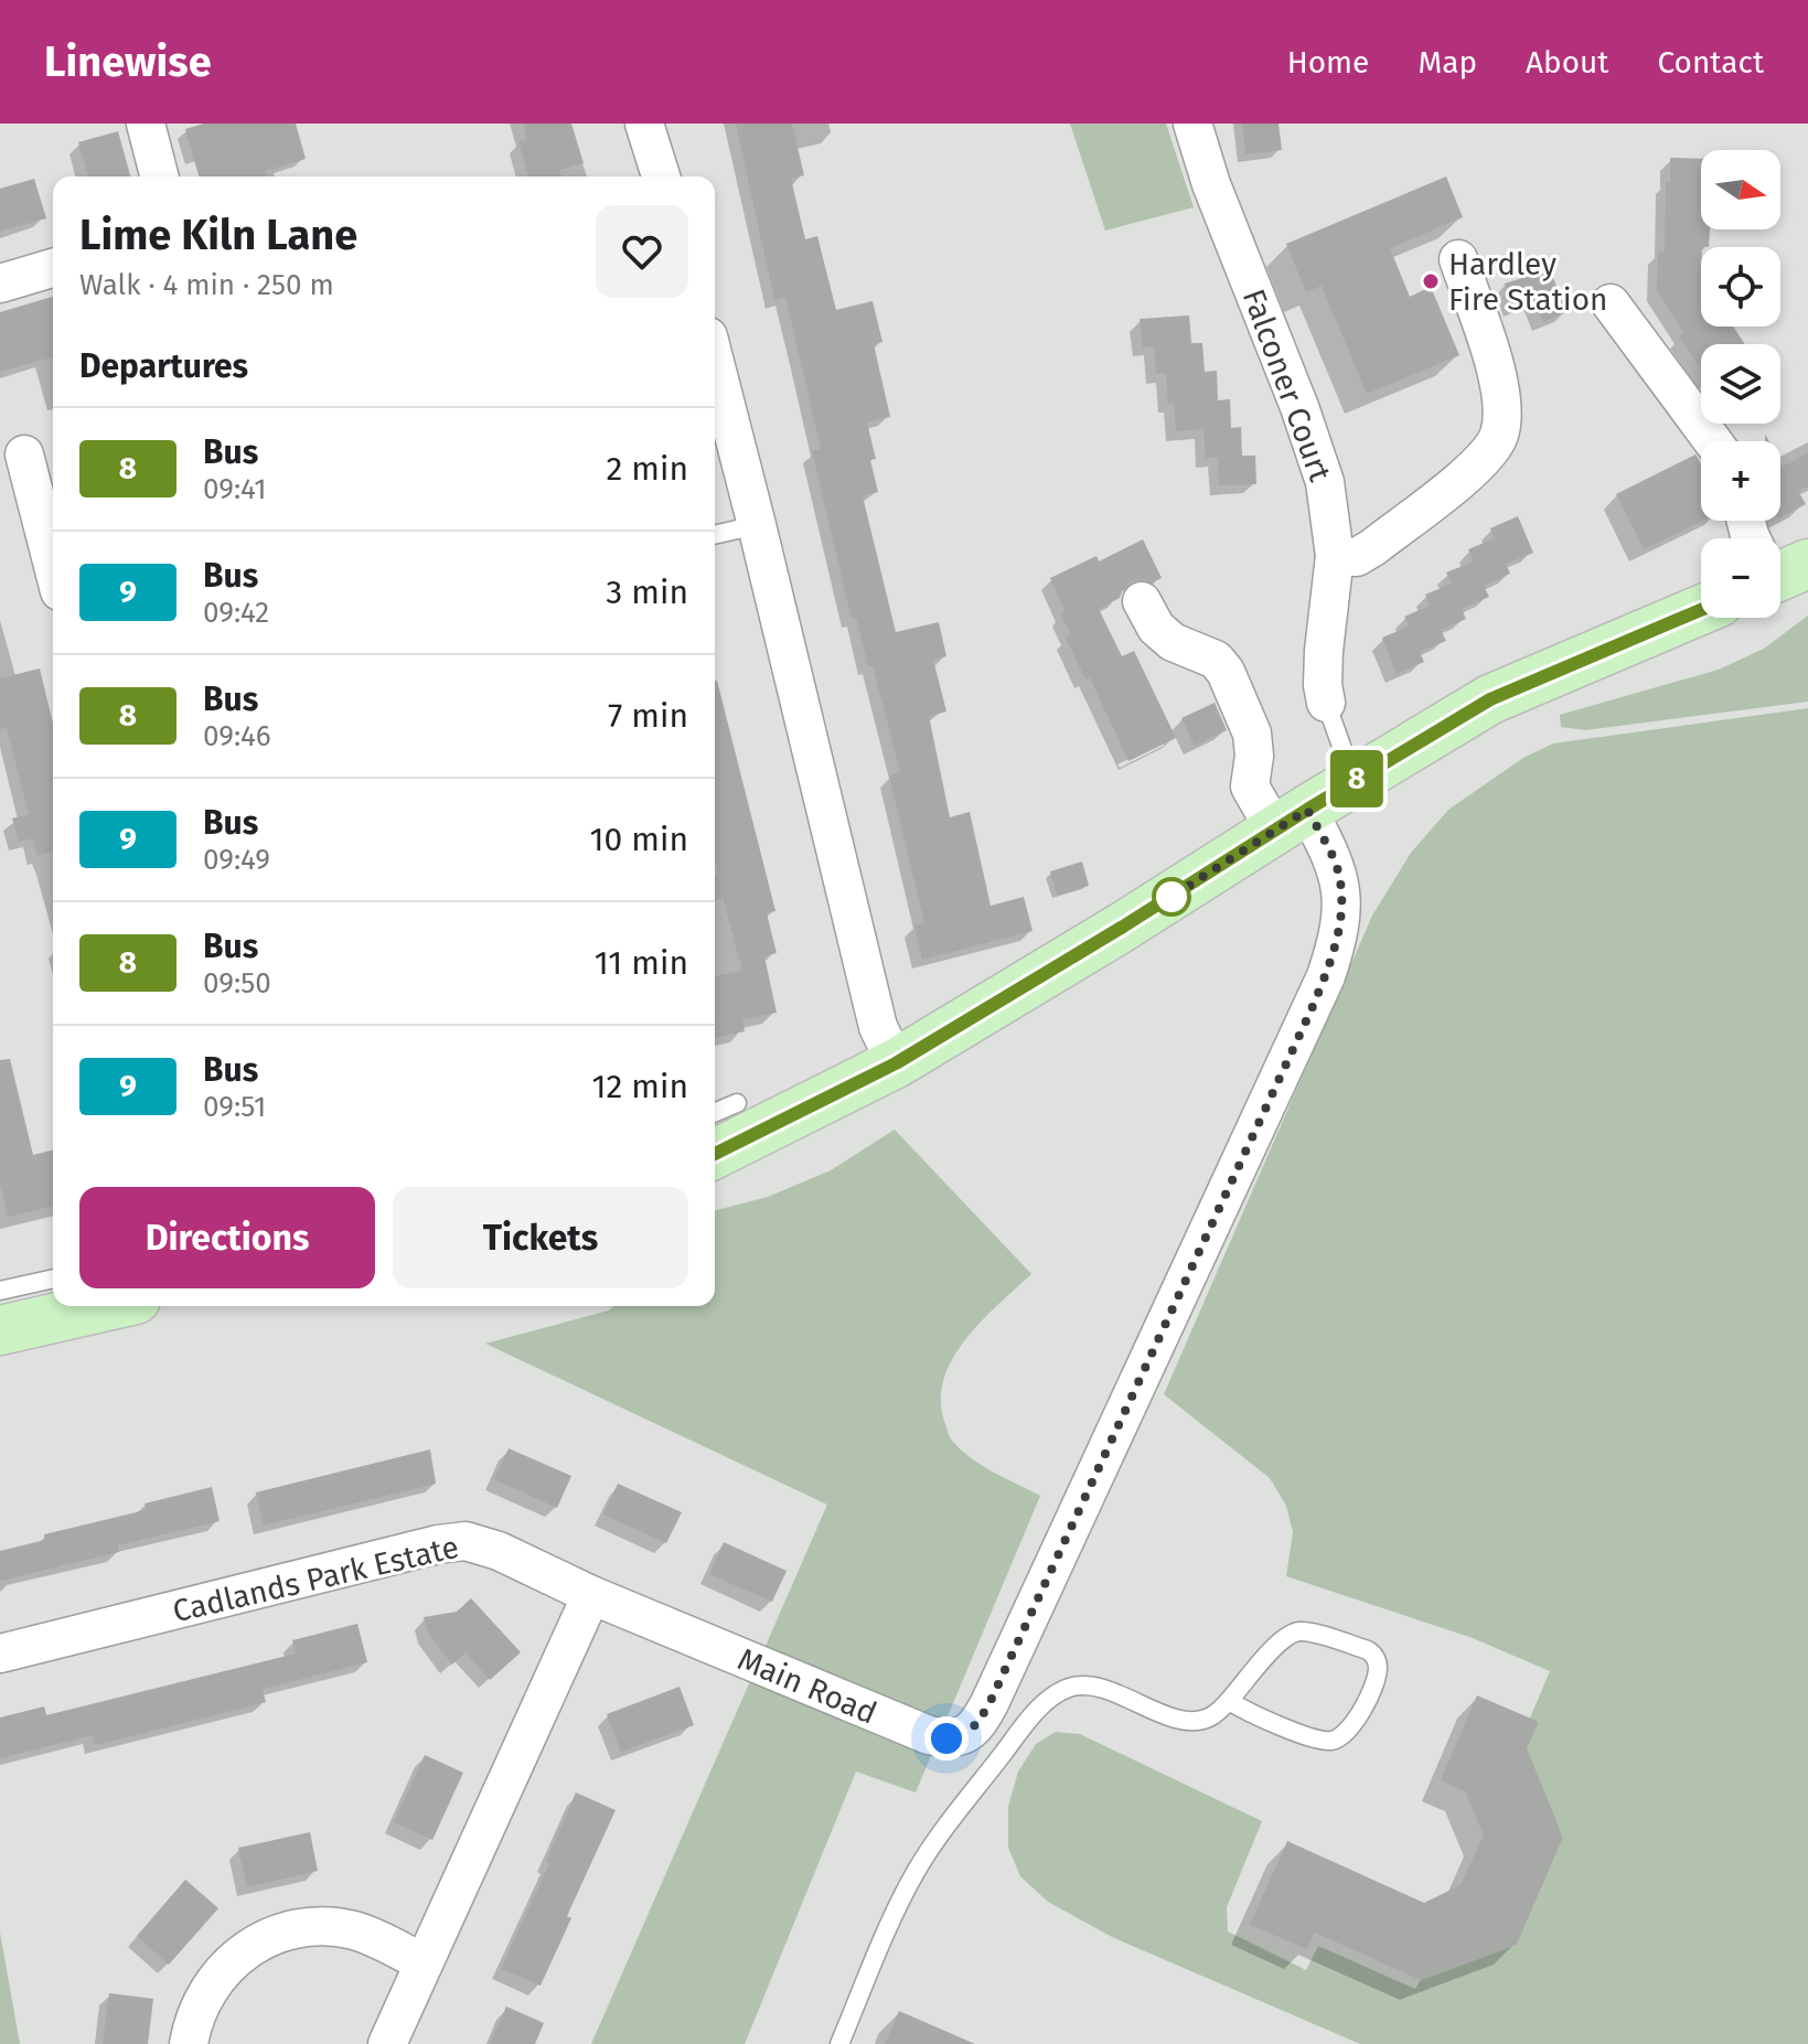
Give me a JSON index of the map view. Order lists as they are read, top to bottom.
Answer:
{
  "streets": {
    "street": ["Falconer Court", "Cadlands Park Estate", "Main Road"]
  },
  "crossings": [
    ["Cadlands Park Estate", "Main Road"]
  ],
  "places": ["Hardley Fire Station"],
  "lines": ["bus line 8"],
  "north": "right",
  "page": {
    "header": "Linewise",
    "nav": [
      "Home",
      "Map",
      "About",
      "Contact"
    ],
    "on_map": "8",
    "map_buttons": ["+", "−"],
    "heading": [
      ["Lime Kiln Lane", "Walk · 4 min · 250 m"],
      "Departures"
    ],
    "list": [
      {
        "mark": "8",
        "name": "Bus",
        "note": "09:41",
        "value": "2 min"
      },
      {
        "mark": "9",
        "name": "Bus",
        "note": "09:42",
        "value": "3 min"
      },
      {
        "mark": "8",
        "name": "Bus",
        "note": "09:46",
        "value": "7 min"
      },
      {
        "mark": "9",
        "name": "Bus",
        "note": "09:49",
        "value": "10 min"
      },
      {
        "mark": "8",
        "name": "Bus",
        "note": "09:50",
        "value": "11 min"
      },
      {
        "mark": "9",
        "name": "Bus",
        "note": "09:51",
        "value": "12 min"
      }
    ],
    "buttons": ["Directions", "Tickets"]
  }
}
